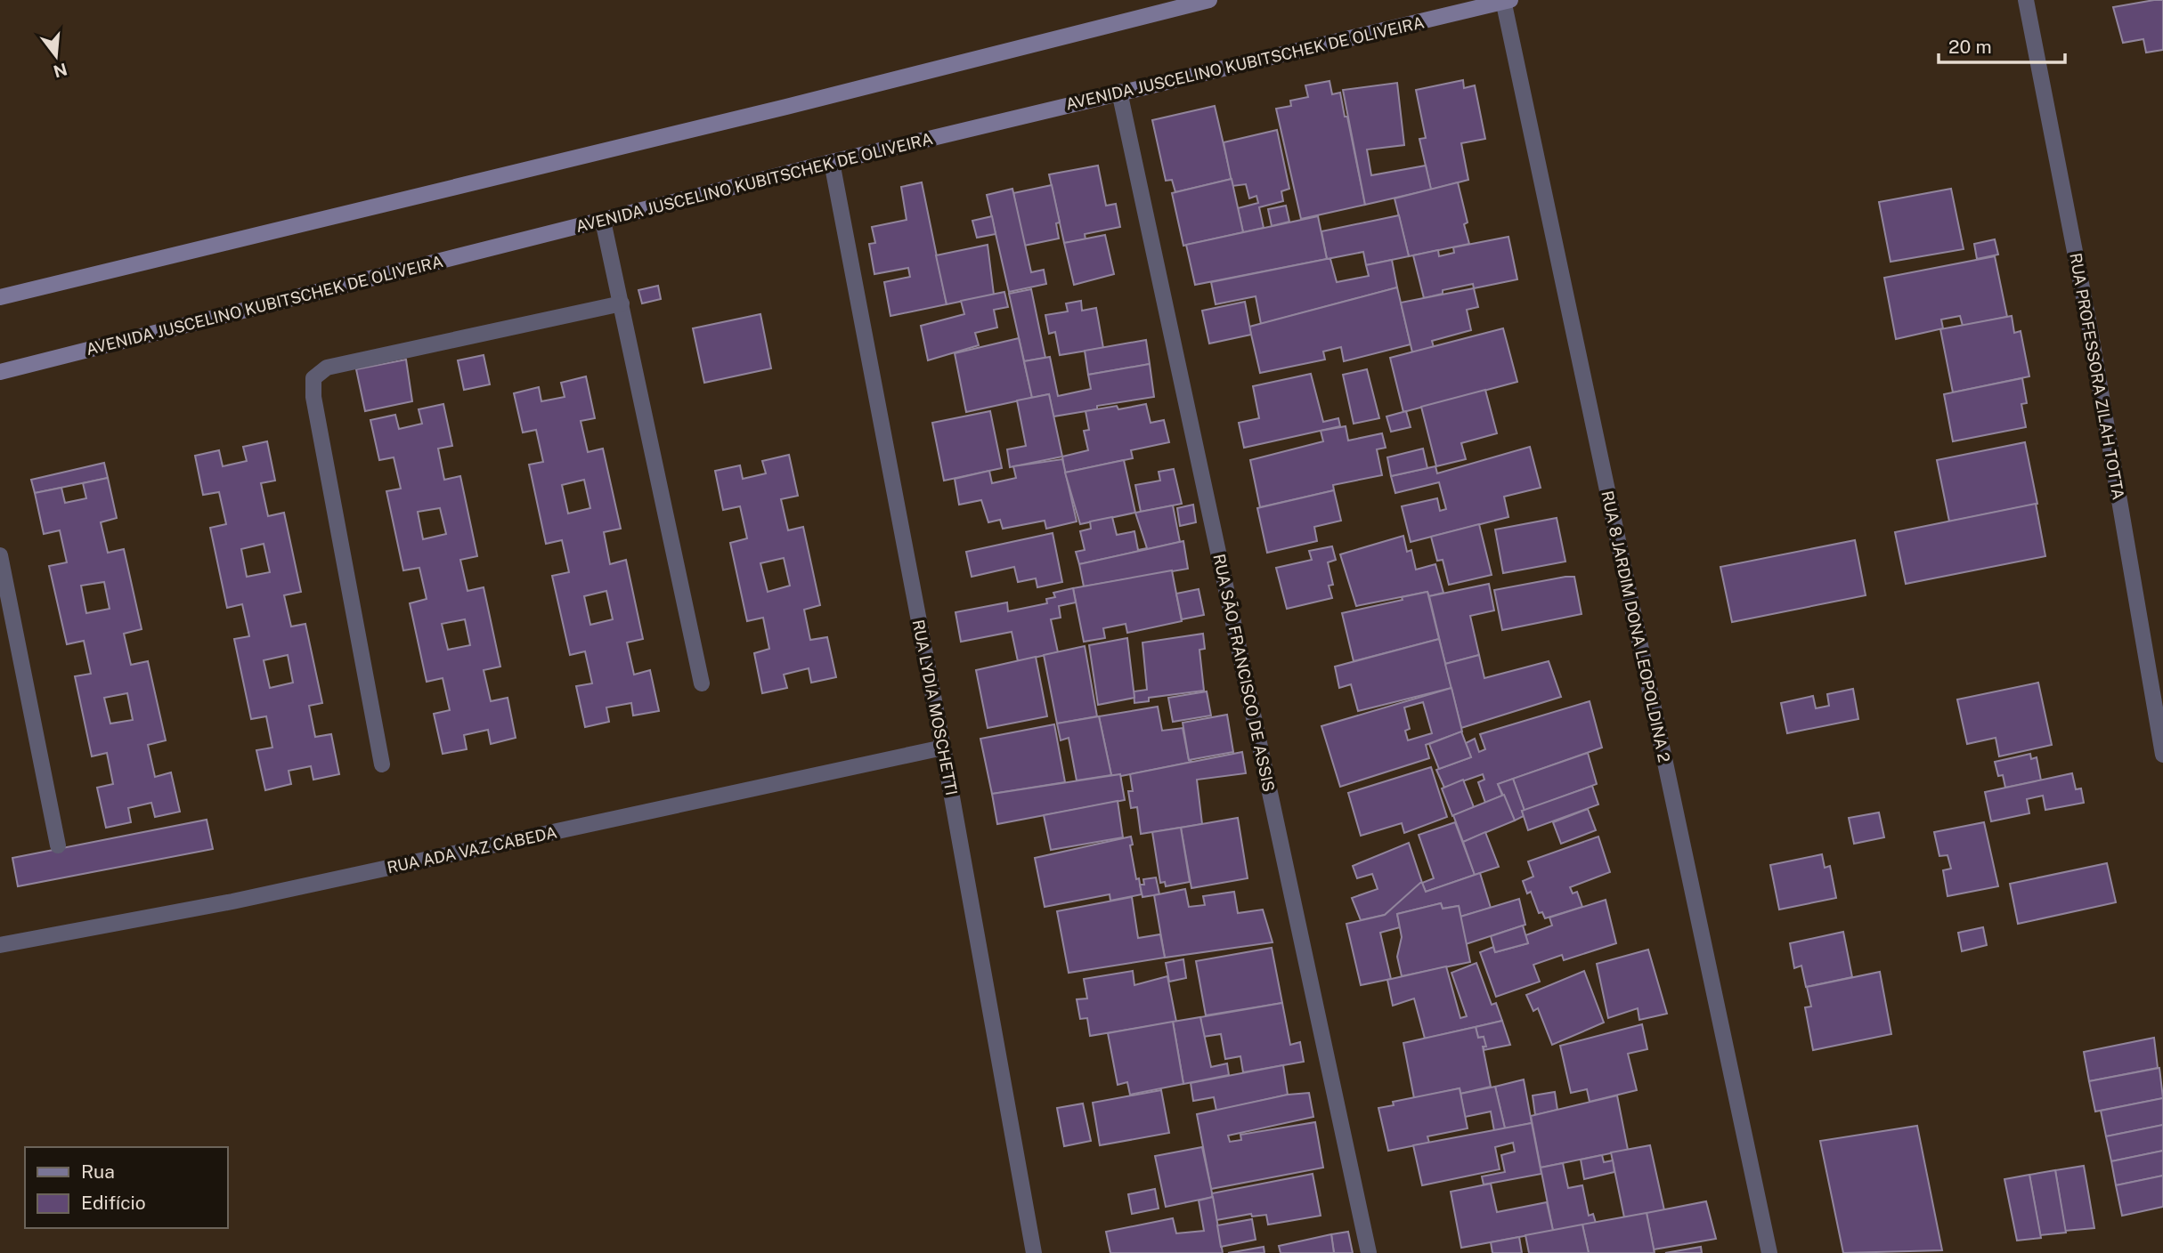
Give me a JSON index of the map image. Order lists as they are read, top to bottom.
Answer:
{
  "streets": {
    "main road": ["AVENIDA JUSCELINO KUBITSCHEK DE OLIVEIRA"],
    "street": [
      "RUA PROFESSORA ZILAH TOTTA",
      "RUA 8 JARDIM DONA LEOPOLDINA 2",
      "RUA SÃO FRANCISCO DE ASSIS",
      "RUA LYDIA MOSCHETTI",
      "RUA ADA VAZ CABEDA"
    ]
  },
  "crossings": [
    ["AVENIDA JUSCELINO KUBITSCHEK DE OLIVEIRA", "RUA 8 JARDIM DONA LEOPOLDINA 2"],
    ["AVENIDA JUSCELINO KUBITSCHEK DE OLIVEIRA", "RUA SÃO FRANCISCO DE ASSIS"],
    ["AVENIDA JUSCELINO KUBITSCHEK DE OLIVEIRA", "RUA LYDIA MOSCHETTI"],
    ["RUA LYDIA MOSCHETTI", "RUA ADA VAZ CABEDA"]
  ],
  "legend": ["Rua", "Edifício"],
  "scale_bar": "20 m",
  "north": "bottom"
}
